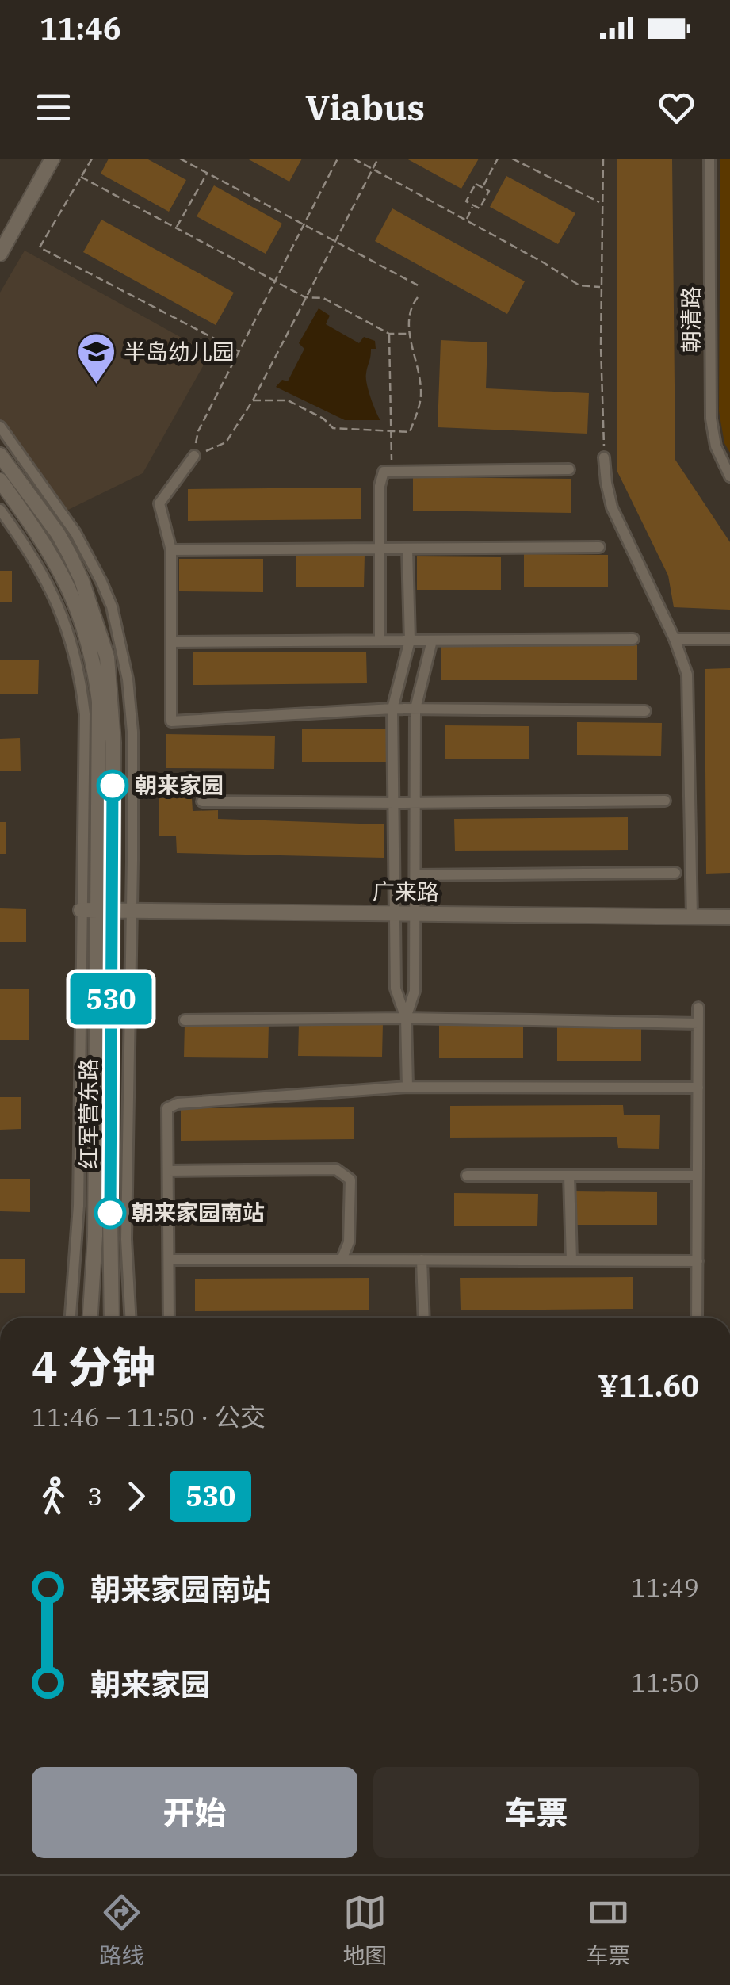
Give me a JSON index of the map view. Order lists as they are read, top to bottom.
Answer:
{
  "streets": {
    "street": ["朝清路", "广来路", "红军营东路"]
  },
  "crossings": [
    ["广来路", "红军营东路"]
  ],
  "places": {
    "school or university": ["半岛幼儿园"],
    "other": ["朝来家园", "朝来家园南站"]
  },
  "lines": ["bus line 530"],
  "page": {
    "status": "11:46",
    "header": "Viabus",
    "on_map": "530",
    "heading": ["4 分钟", "11:46 – 11:50 · 公交", "¥11.60"],
    "legs": ["3", "530"],
    "list": [
      {
        "name": "朝来家园南站",
        "value": "11:49"
      },
      {
        "name": "朝来家园",
        "value": "11:50"
      }
    ],
    "buttons": ["开始", "车票"],
    "tabs": ["路线", "地图", "车票"]
  }
}
